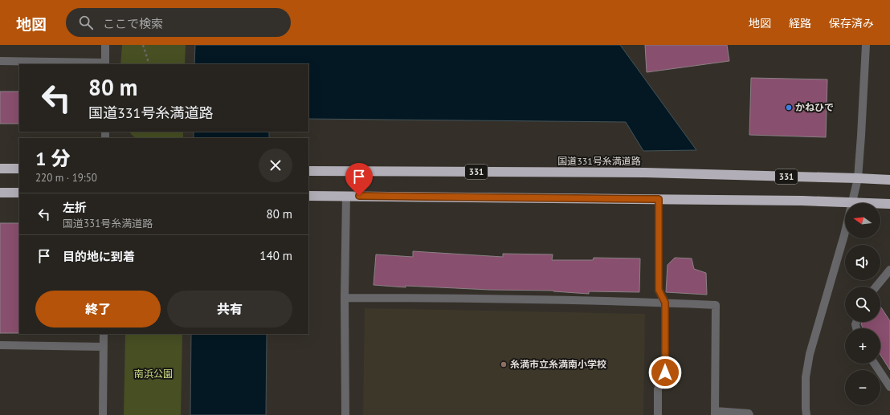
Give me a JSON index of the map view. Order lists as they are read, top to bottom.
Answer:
{
  "streets": {
    "highway": ["国道331号糸満道路", "331"]
  },
  "parks": ["南浜公園"],
  "places": ["かねひで", "糸満市立糸満南小学校"],
  "north": "left",
  "page": {
    "header": "地図",
    "search": "ここで検索",
    "nav": ["地図", "経路", "保存済み"],
    "turn": ["80 m", "国道331号糸満道路"],
    "heading": ["1 分", "220 m · 19:50"],
    "list": [
      {
        "name": "左折",
        "note": "国道331号糸満道路",
        "value": "80 m"
      },
      {
        "name": "目的地に到着",
        "value": "140 m"
      }
    ],
    "map_buttons": ["+", "−"],
    "buttons": ["終了", "共有"]
  }
}
